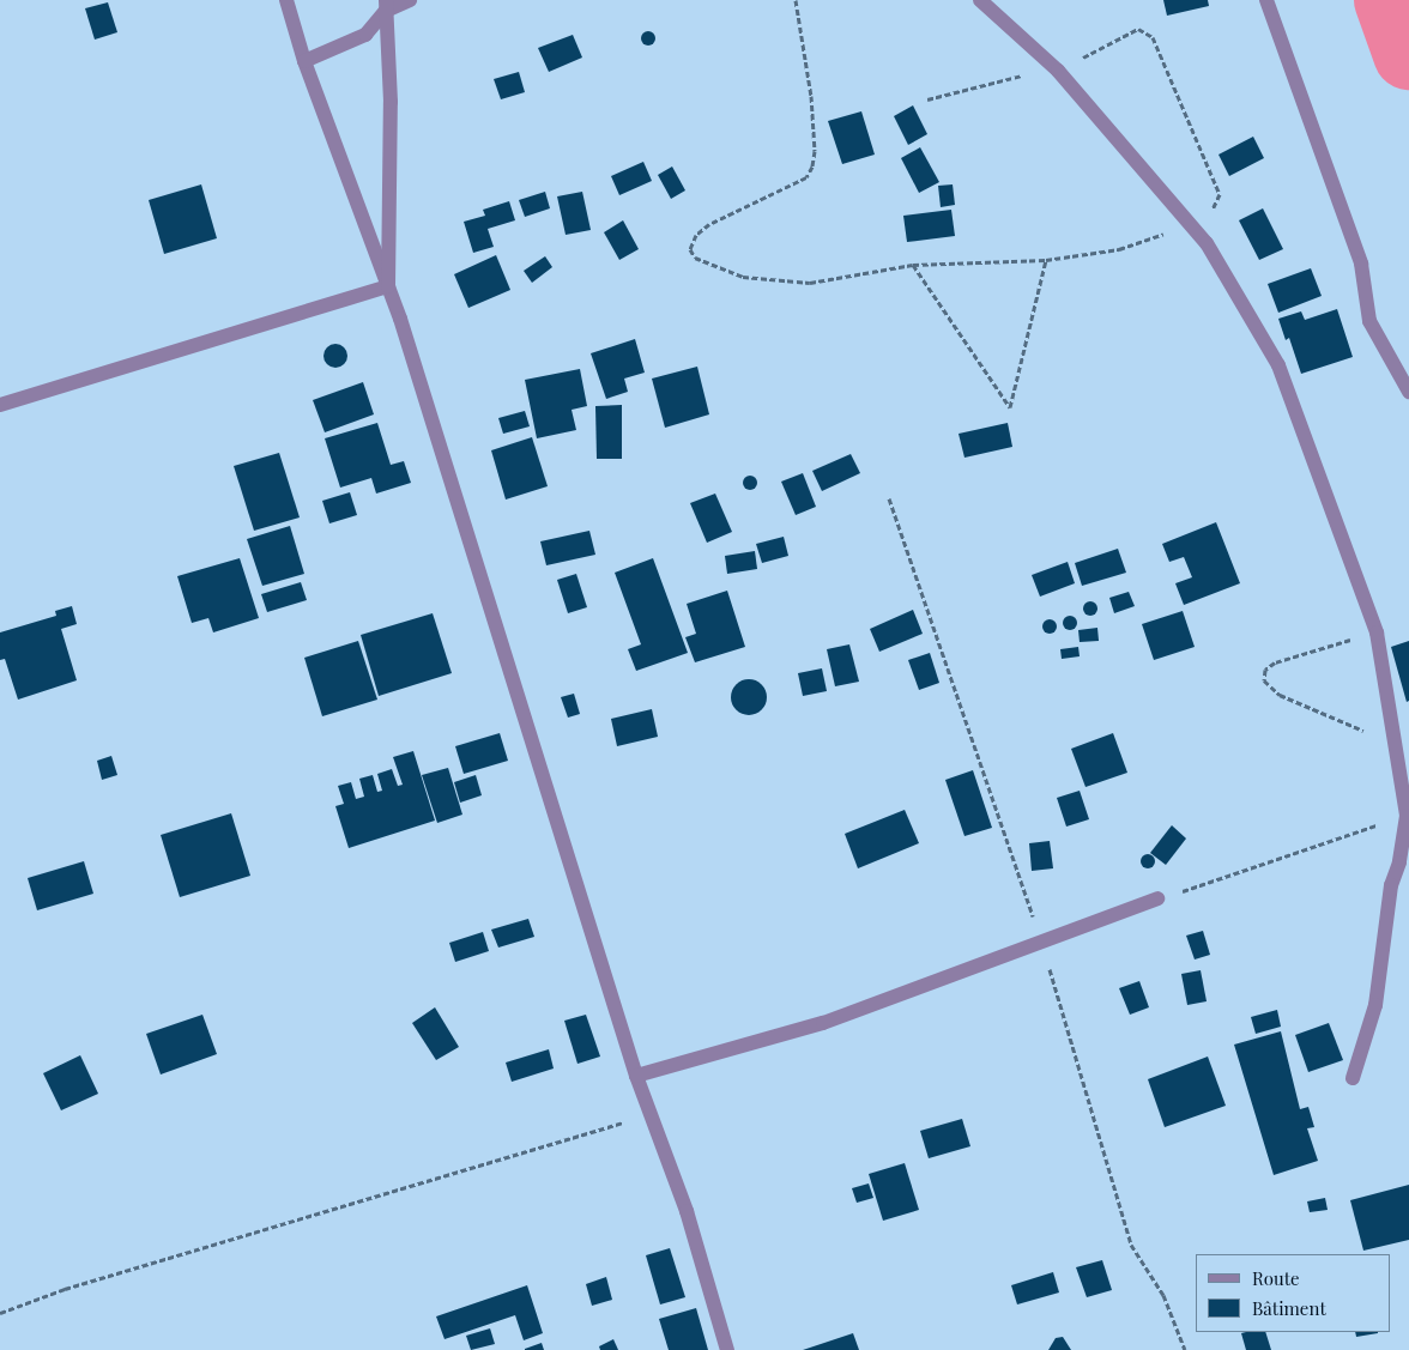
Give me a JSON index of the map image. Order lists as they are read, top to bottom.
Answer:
{
  "legend": ["Route", "Bâtiment"]
}
